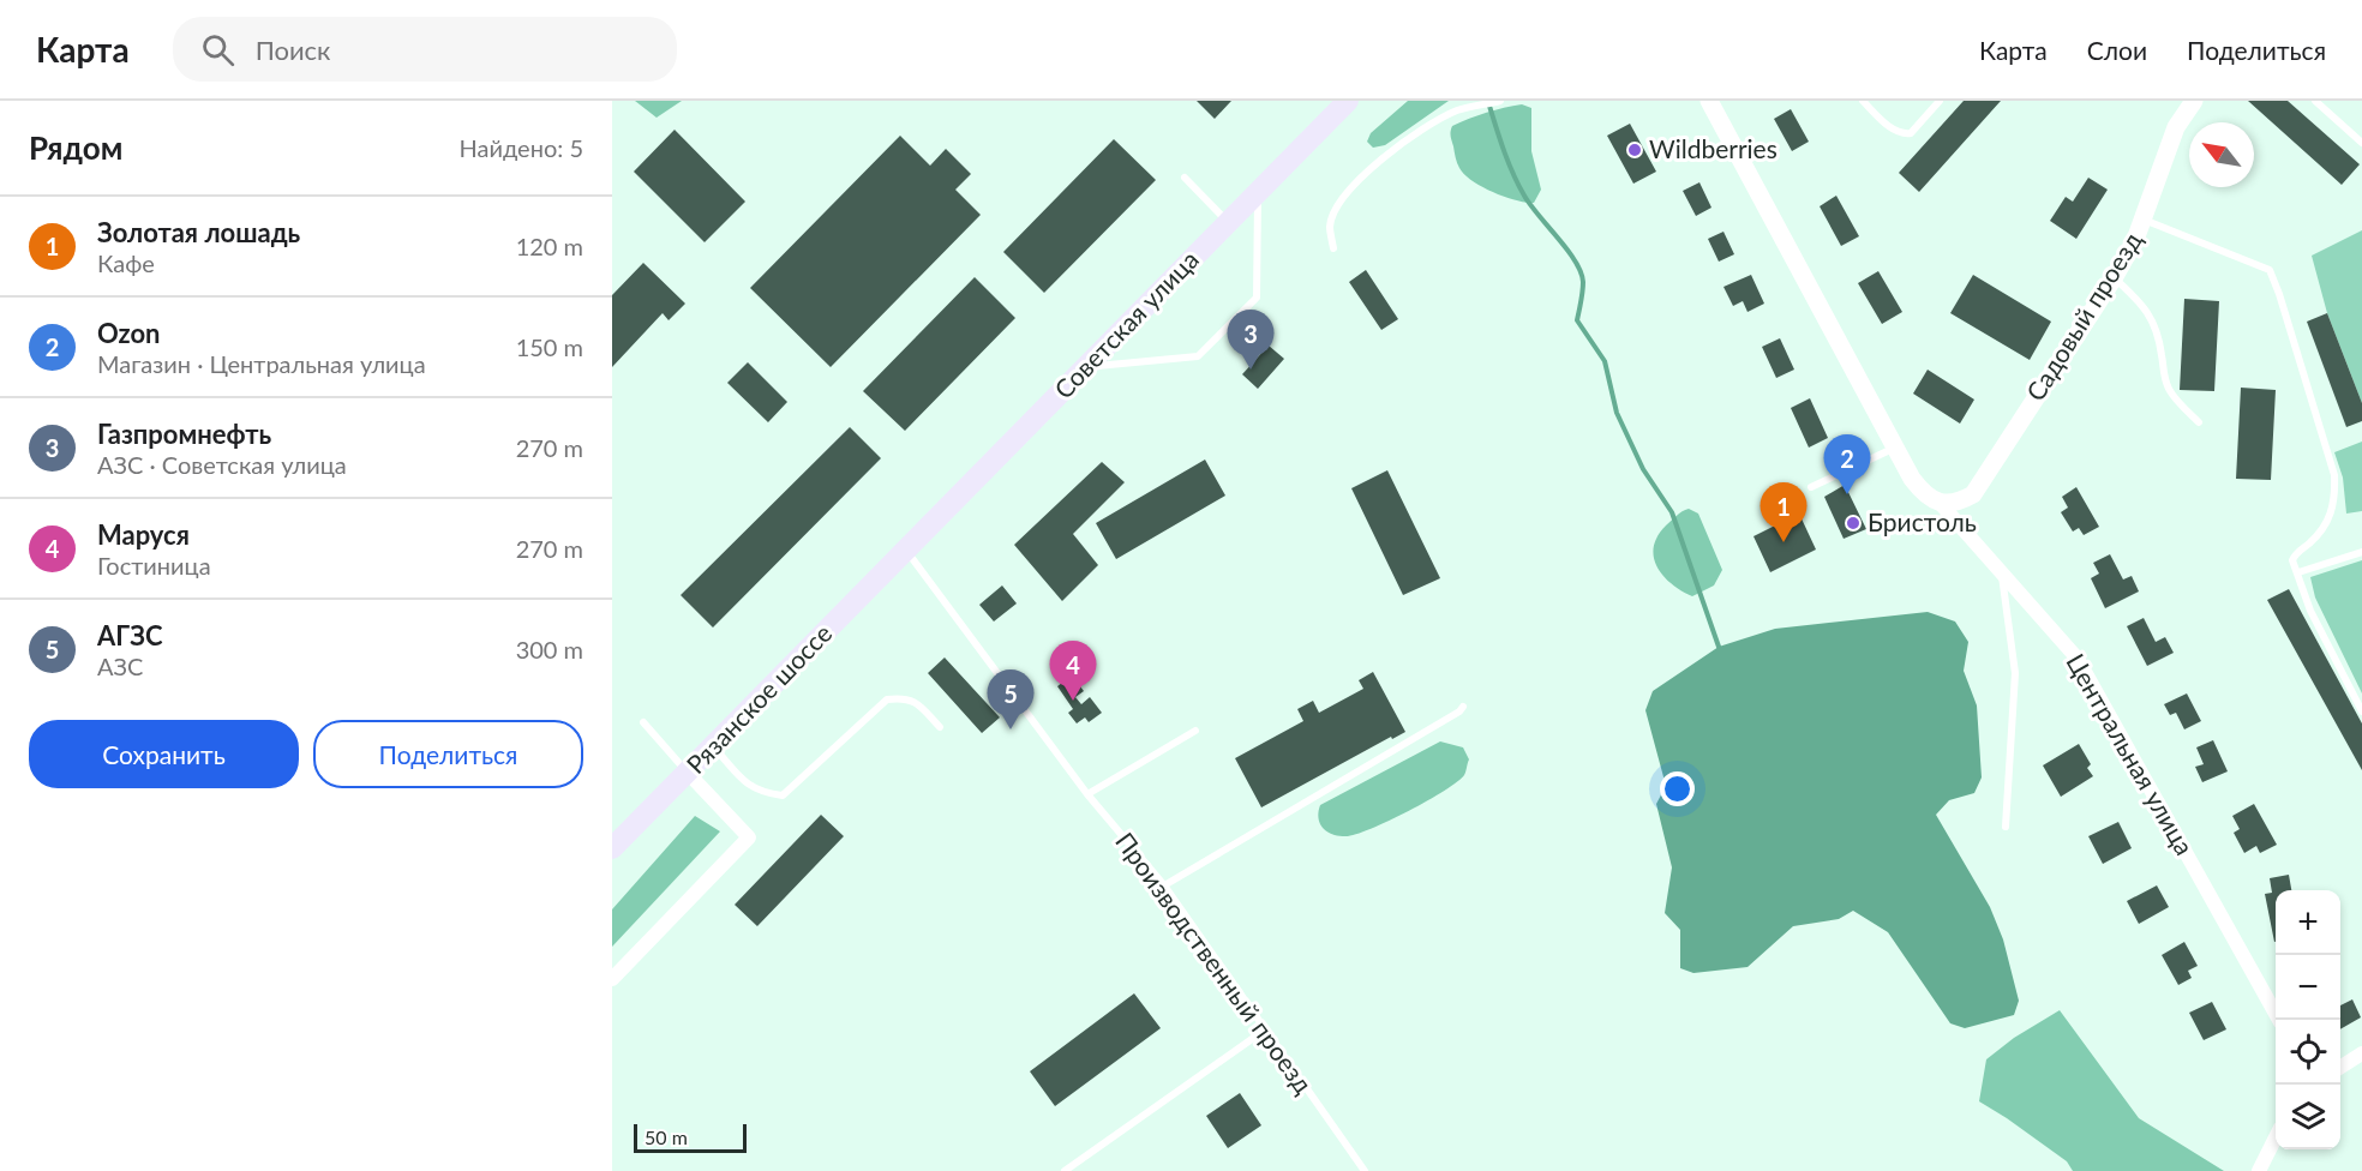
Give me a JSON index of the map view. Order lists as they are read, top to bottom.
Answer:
{
  "streets": {
    "main road": ["Советская улица", "Рязанское шоссе"],
    "street": ["Садовый проезд", "Центральная улица"],
    "lane": ["Производственный проезд"]
  },
  "crossings": [
    ["Садовый проезд", "Центральная улица"],
    ["Советская улица", "Рязанское шоссе"],
    ["Советская улица", "Производственный проезд"],
    ["Рязанское шоссе", "Производственный проезд"]
  ],
  "places": ["Wildberries", "Бристоль"],
  "scale_bar": "50 m",
  "north": "top left",
  "page": {
    "header": "Карта",
    "search": "Поиск",
    "nav": ["Карта", "Слои", "Поделиться"],
    "heading": ["Рядом", "Найдено: 5"],
    "list": [
      {
        "mark": "1",
        "name": "Золотая лошадь",
        "note": "Кафе",
        "value": "120 m"
      },
      {
        "mark": "2",
        "name": "Ozon",
        "note": "Магазин · Центральная улица",
        "value": "150 m"
      },
      {
        "mark": "3",
        "name": "Газпромнефть",
        "note": "АЗС · Советская улица",
        "value": "270 m"
      },
      {
        "mark": "4",
        "name": "Маруся",
        "note": "Гостиница",
        "value": "270 m"
      },
      {
        "mark": "5",
        "name": "АГЗС",
        "note": "АЗС",
        "value": "300 m"
      }
    ],
    "pins": [
      "3",
      "2",
      "1",
      "4",
      "5"
    ],
    "buttons": ["Сохранить", "Поделиться"],
    "map_buttons": ["+", "−"],
    "scale": "50 m"
  }
}
